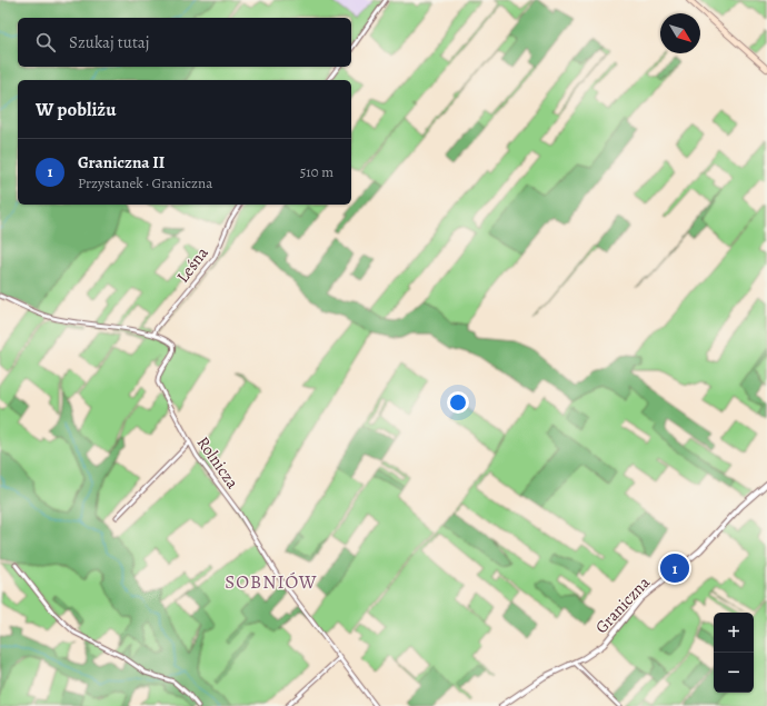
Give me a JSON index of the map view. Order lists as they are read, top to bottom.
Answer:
{
  "streets": {
    "street": ["Leśna", "Rolnicza", "Graniczna"]
  },
  "crossings": [
    ["Leśna", "Rolnicza"]
  ],
  "districts": ["SOBNIÓW"],
  "north": "bottom right",
  "page": {
    "search": "Szukaj tutaj",
    "heading": "W pobliżu",
    "list": [
      {
        "mark": "1",
        "name": "Graniczna II",
        "note": "Przystanek · Graniczna",
        "value": "510 m"
      }
    ],
    "pins": "1",
    "map_buttons": ["+", "−"]
  }
}
